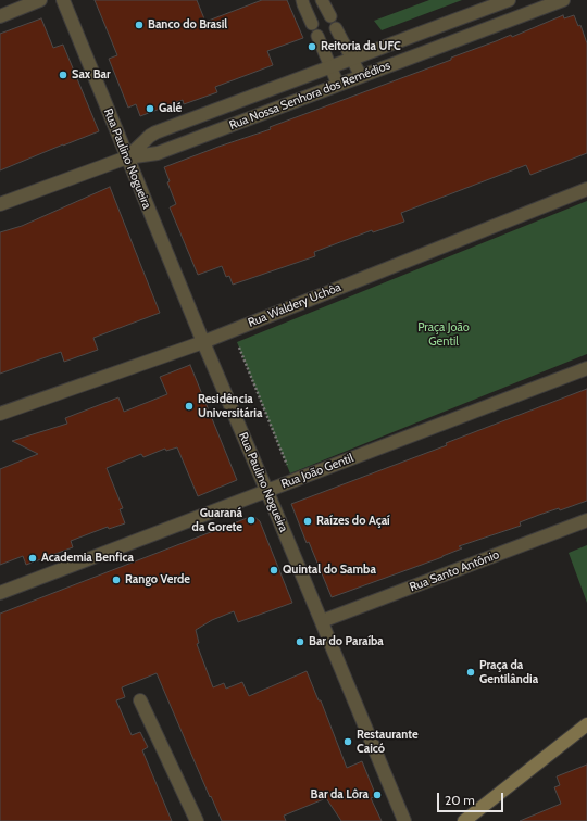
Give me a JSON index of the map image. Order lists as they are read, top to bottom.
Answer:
{
  "streets": {
    "street": [
      "Rua Nossa Senhora dos Remédios",
      "Rua Paulino Nogueira",
      "Rua Waldery Uchôa",
      "Rua João Gentil",
      "Rua Santo Antônio"
    ]
  },
  "crossings": [
    ["Rua Nossa Senhora dos Remédios", "Rua Paulino Nogueira"],
    ["Rua Paulino Nogueira", "Rua Waldery Uchôa"],
    ["Rua Paulino Nogueira", "Rua João Gentil"],
    ["Rua Paulino Nogueira", "Rua Santo Antônio"]
  ],
  "parks": ["Praça João Gentil"],
  "places": [
    "Banco do Brasil",
    "Reitoria da UFC",
    "Sax Bar",
    "Galé",
    "Residência Universitária",
    "Guaraná da Gorete",
    "Raízes do Açaí",
    "Academia Benfica",
    "Quintal do Samba",
    "Rango Verde",
    "Bar do Paraíba",
    "Praça da Gentilândia",
    "Restaurante Caicó",
    "Bar da Lôra"
  ],
  "scale_bar": "20 m"
}
